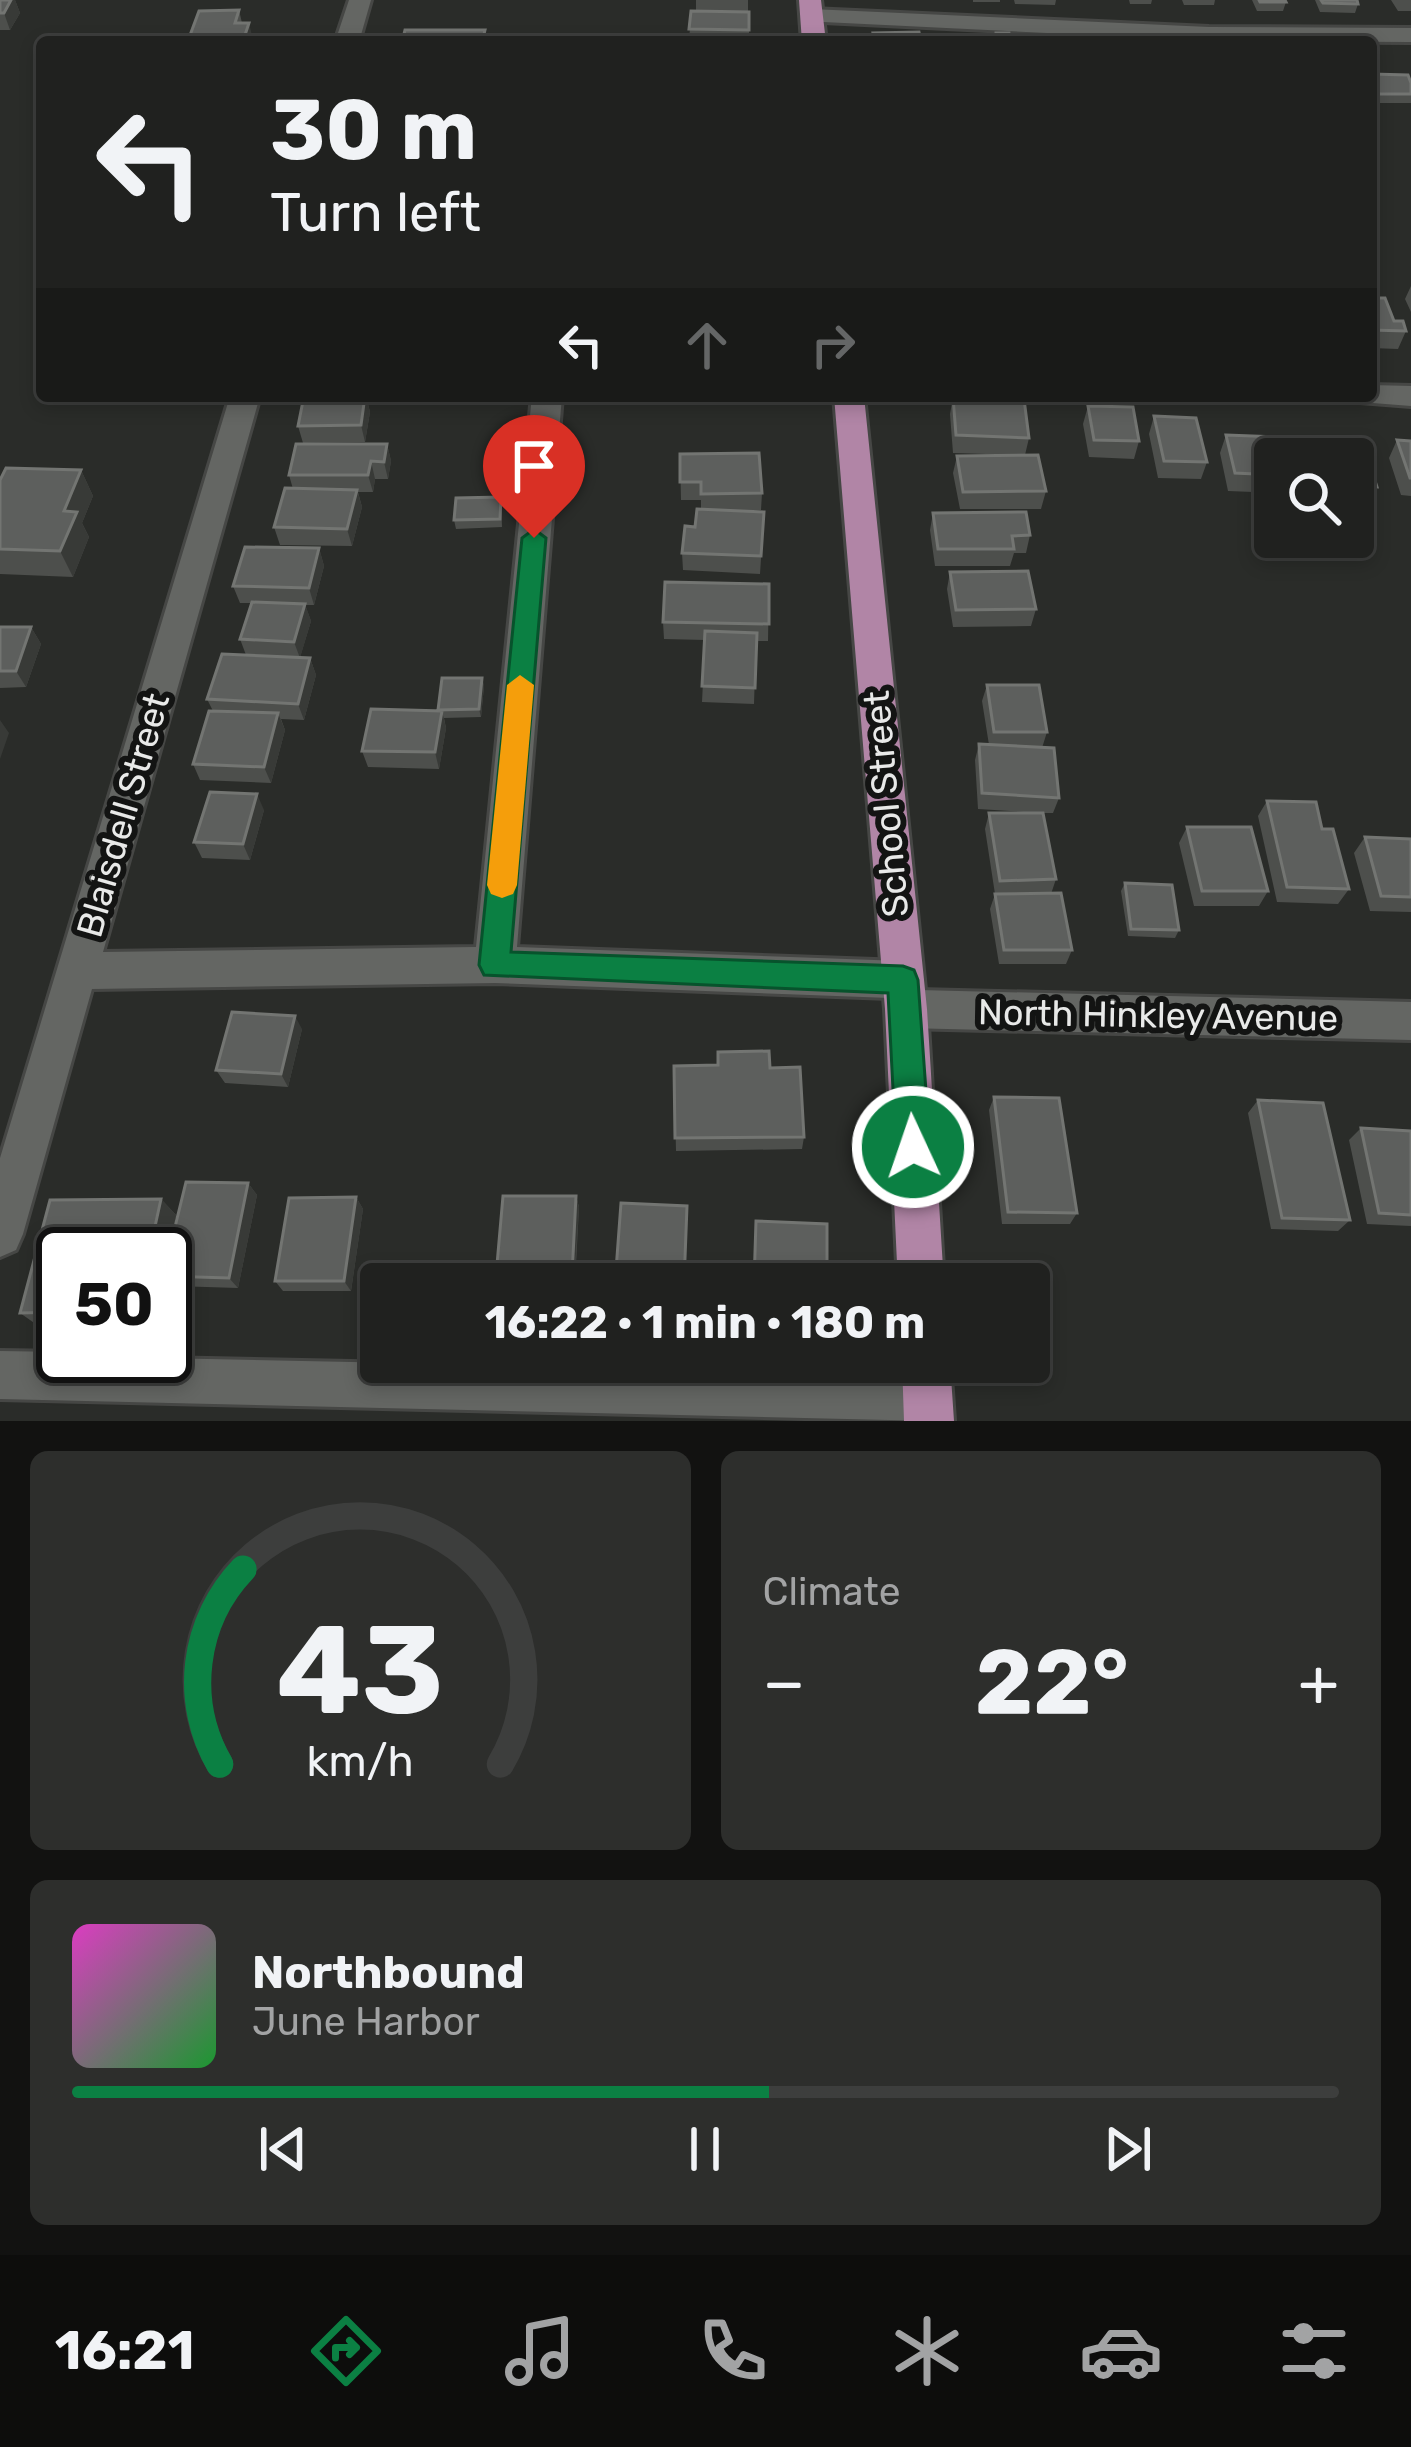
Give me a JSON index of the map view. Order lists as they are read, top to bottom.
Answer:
{
  "streets": {
    "main road": ["School Street"],
    "street": ["Blaisdell Street", "North Hinkley Avenue"]
  },
  "crossings": [
    ["School Street", "North Hinkley Avenue"],
    ["Blaisdell Street", "North Hinkley Avenue"]
  ],
  "page": {
    "turn": ["30 m", "Turn left"],
    "limit": "50",
    "trip": "16:22 · 1 min · 180 m",
    "tile": "Climate",
    "heat": ["−", "22°", "+"],
    "song": ["Northbound", "June Harbor"],
    "tabs": "16:21",
    "gauge": ["43", "km/h"]
  }
}
